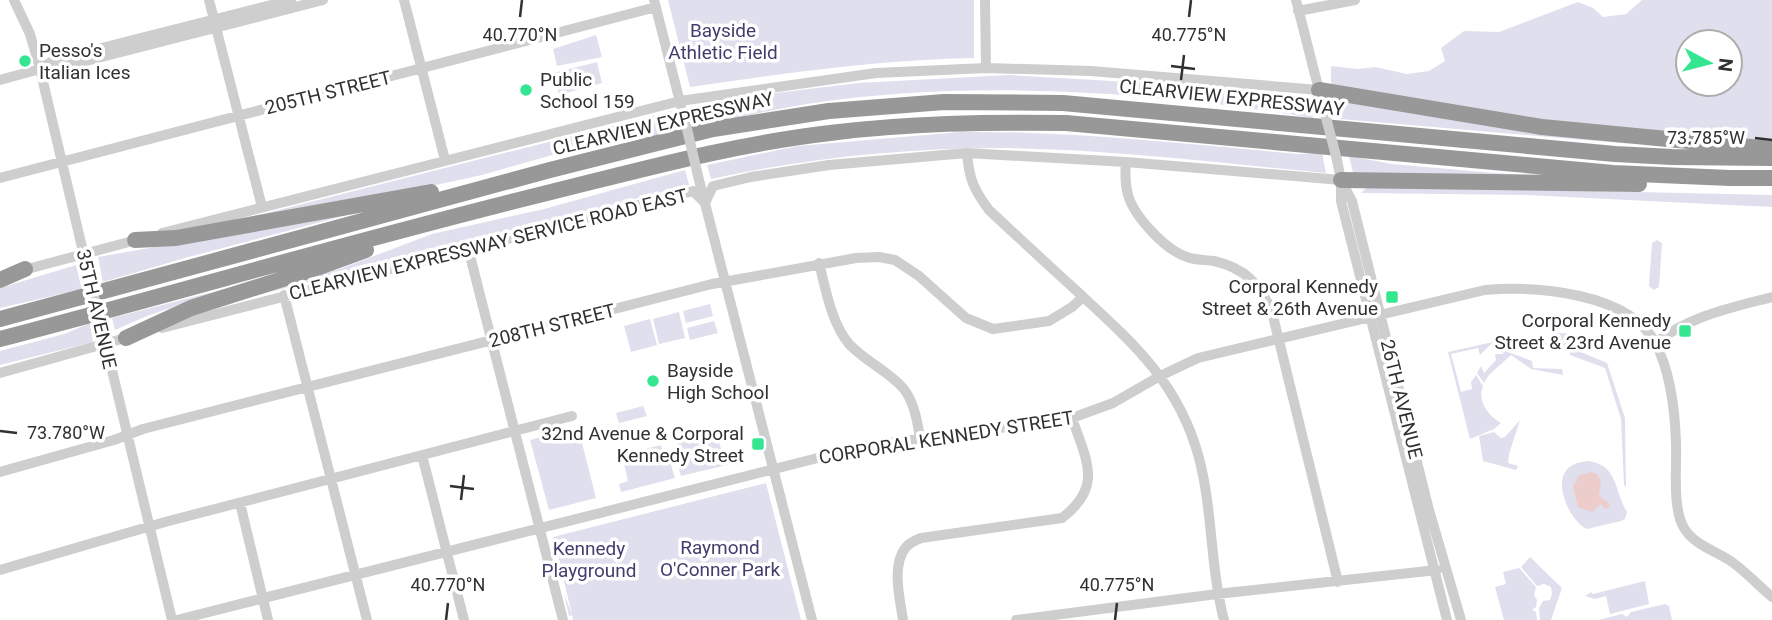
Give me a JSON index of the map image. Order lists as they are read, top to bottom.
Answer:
{
  "streets": {
    "highway": ["CLEARVIEW EXPRESSWAY"],
    "street": [
      "205TH STREET",
      "CLEARVIEW EXPRESSWAY SERVICE ROAD EAST",
      "35TH AVENUE",
      "208TH STREET",
      "26TH AVENUE",
      "CORPORAL KENNEDY STREET"
    ]
  },
  "crossings": [
    ["205TH STREET", "35TH AVENUE"],
    ["CLEARVIEW EXPRESSWAY", "35TH AVENUE"],
    ["CLEARVIEW EXPRESSWAY", "26TH AVENUE"],
    ["CLEARVIEW EXPRESSWAY SERVICE ROAD EAST", "35TH AVENUE"],
    ["CLEARVIEW EXPRESSWAY SERVICE ROAD EAST", "26TH AVENUE"],
    ["35TH AVENUE", "208TH STREET"],
    ["35TH AVENUE", "CORPORAL KENNEDY STREET"],
    ["26TH AVENUE", "CORPORAL KENNEDY STREET"]
  ],
  "parks": ["Bayside Athletic Field", "Raymond O'Conner Park", "Kennedy Playground"],
  "places": {
    "other": ["Pesso's Italian Ices", "Public School 159", "Bayside High School"],
    "transit": ["Corporal Kennedy Street & 26th Avenue", "Corporal Kennedy Street & 23rd Avenue", "32nd Avenue & Corporal Kennedy Street"]
  },
  "north": "right",
  "coordinates": [
    "40.775°N",
    "40.770°N",
    "73.785°W",
    "73.780°W"
  ]
}
